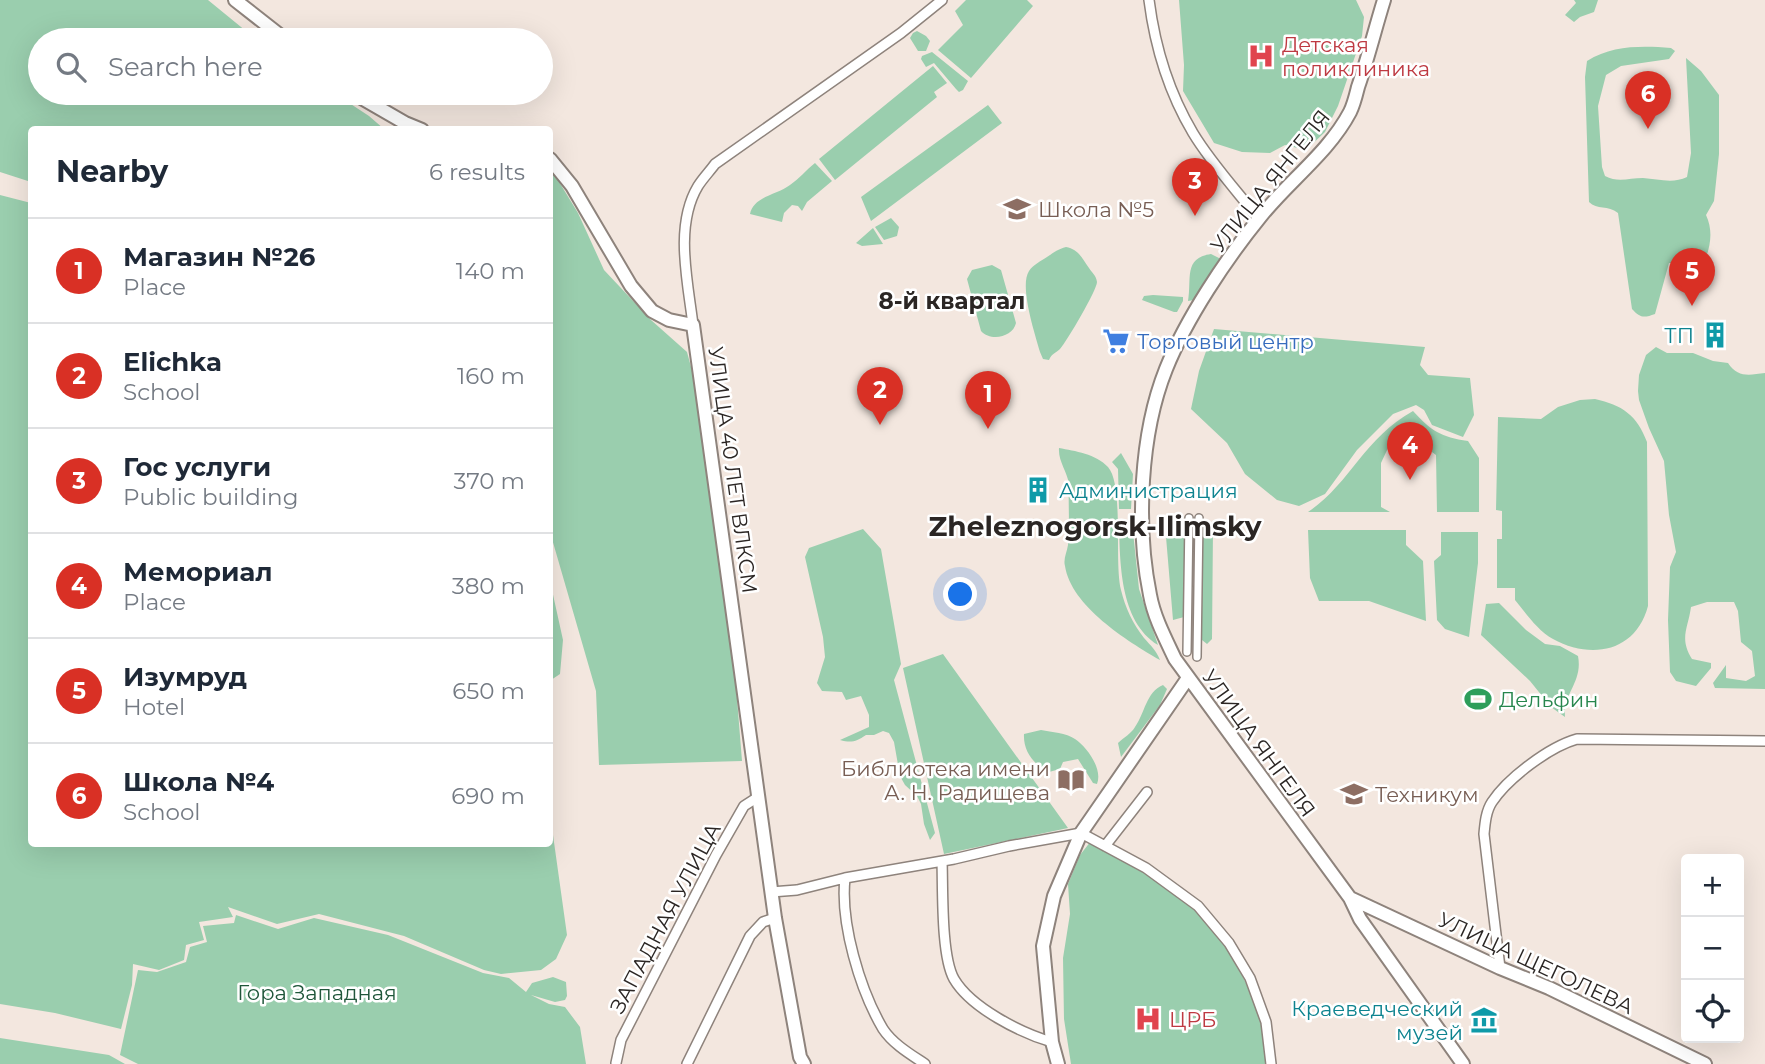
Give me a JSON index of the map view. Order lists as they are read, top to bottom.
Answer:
{
  "streets": {
    "street": [
      "УЛИЦА ЯНГЕЛЯ",
      "УЛИЦА 40 ЛЕТ ВЛКСМ",
      "ЗАПАДНАЯ УЛИЦА",
      "УЛИЦА ЩЕГОЛЕВА"
    ]
  },
  "crossings": [
    ["УЛИЦА ЯНГЕЛЯ", "УЛИЦА ЩЕГОЛЕВА"],
    ["УЛИЦА 40 ЛЕТ ВЛКСМ", "ЗАПАДНАЯ УЛИЦА"]
  ],
  "districts": ["8-й квартал", "Zheleznogorsk-Ilimsky"],
  "parks": ["Гора Западная"],
  "places": {
    "hospital": ["Детская поликлиника", "ЦРБ"],
    "school or university": ["Школа №5", "Техникум"],
    "building": ["ТП", "Администрация"],
    "supermarket": ["Торговый центр"],
    "sports": ["Дельфин"],
    "library": ["Библиотека имени А. Н. Радищева"],
    "museum": ["Краеведческий музей"]
  },
  "page": {
    "search": "Search here",
    "pins": [
      "6",
      "3",
      "5",
      "2",
      "1",
      "4"
    ],
    "heading": ["Nearby", "6 results"],
    "list": [
      {
        "mark": "1",
        "name": "Магазин №26",
        "note": "Place",
        "value": "140 m"
      },
      {
        "mark": "2",
        "name": "Elichka",
        "note": "School",
        "value": "160 m"
      },
      {
        "mark": "3",
        "name": "Гос услуги",
        "note": "Public building",
        "value": "370 m"
      },
      {
        "mark": "4",
        "name": "Мемориал",
        "note": "Place",
        "value": "380 m"
      },
      {
        "mark": "5",
        "name": "Изумруд",
        "note": "Hotel",
        "value": "650 m"
      },
      {
        "mark": "6",
        "name": "Школа №4",
        "note": "School",
        "value": "690 m"
      }
    ],
    "map_buttons": ["+", "−"]
  }
}
